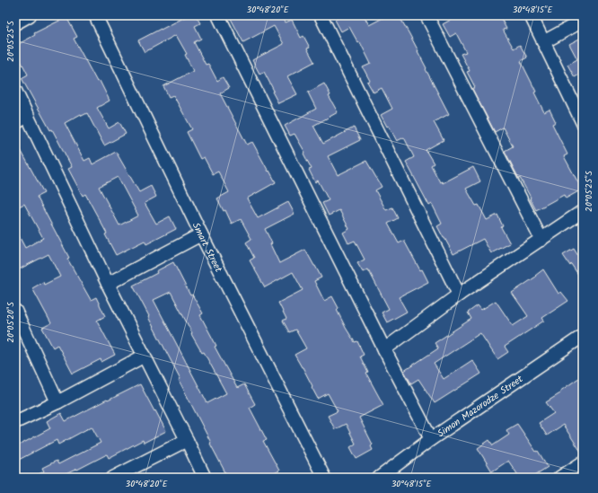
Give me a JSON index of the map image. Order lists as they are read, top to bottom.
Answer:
{
  "streets": {
    "street": ["Smart Street", "Simon Mazorodze Street"]
  },
  "coordinates": [
    "30°48'20\"E",
    "30°48'15\"E",
    "20°05'25\"S",
    "20°05'20\"S"
  ]
}
